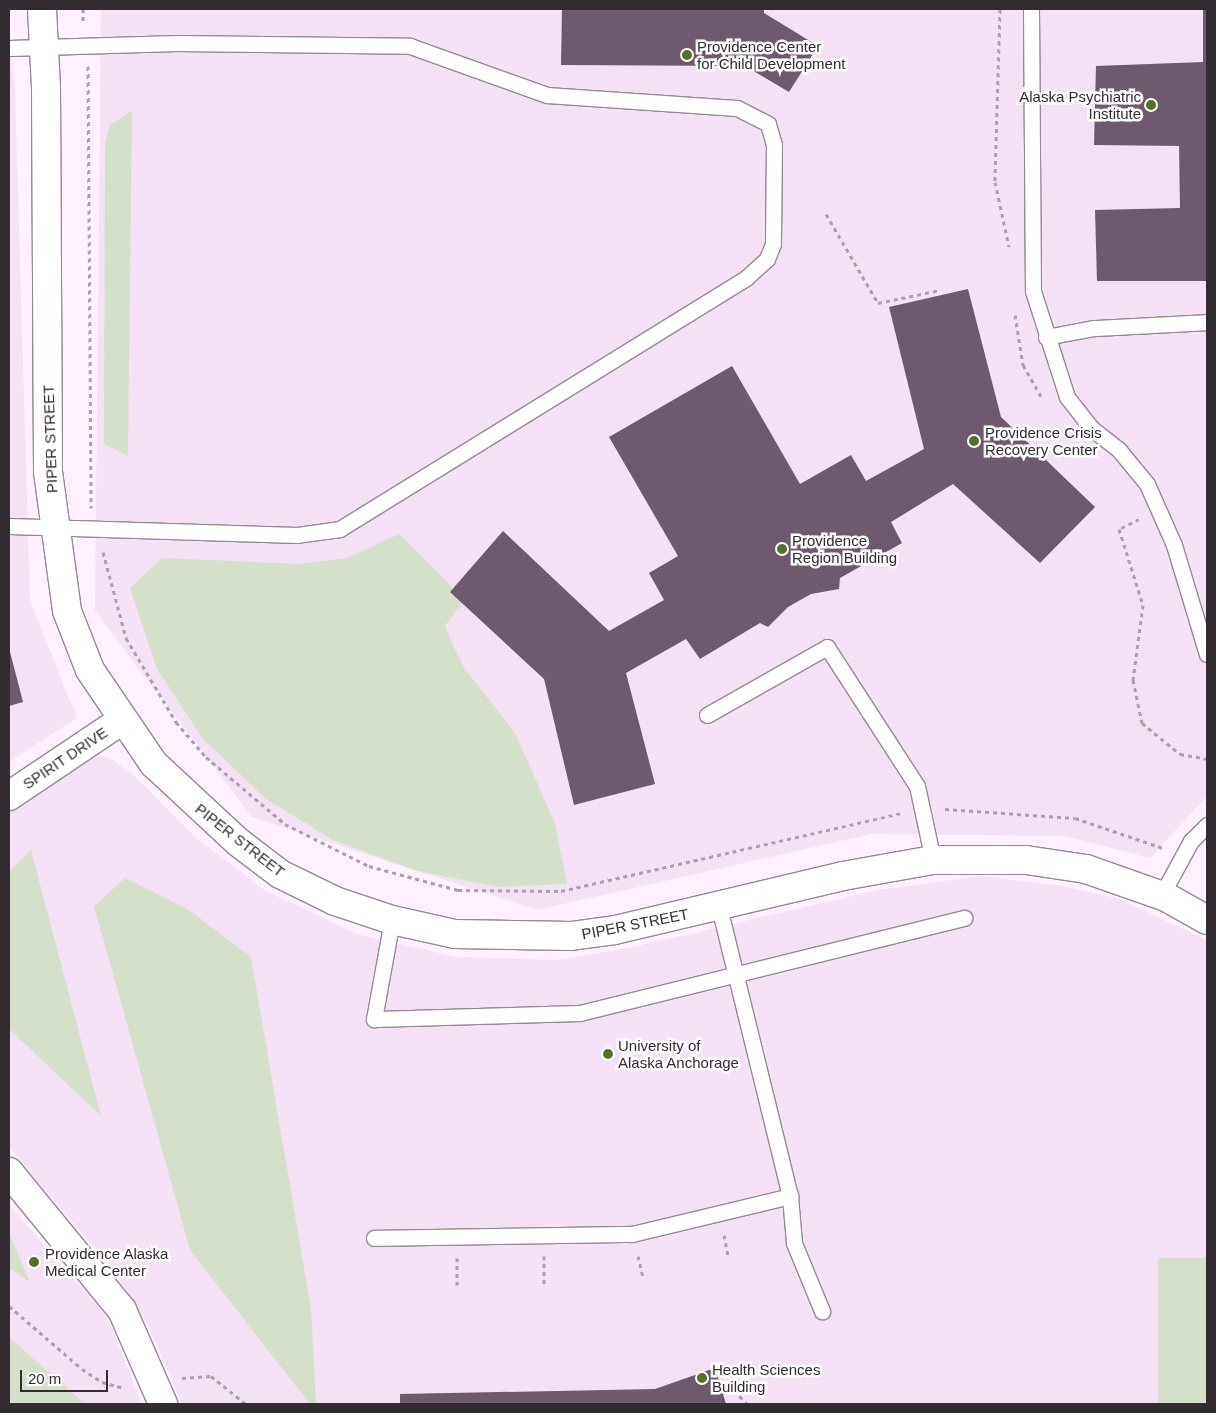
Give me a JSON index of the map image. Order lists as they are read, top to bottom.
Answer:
{
  "streets": {
    "street": ["PIPER STREET", "SPIRIT DRIVE"]
  },
  "crossings": [
    ["PIPER STREET", "SPIRIT DRIVE"]
  ],
  "places": [
    "Providence Center for Child Development",
    "Alaska Psychiatric Institute",
    "Providence Crisis Recovery Center",
    "Providence Region Building",
    "University of Alaska Anchorage",
    "Providence Alaska Medical Center",
    "Health Sciences Building"
  ],
  "scale_bar": "20 m"
}
